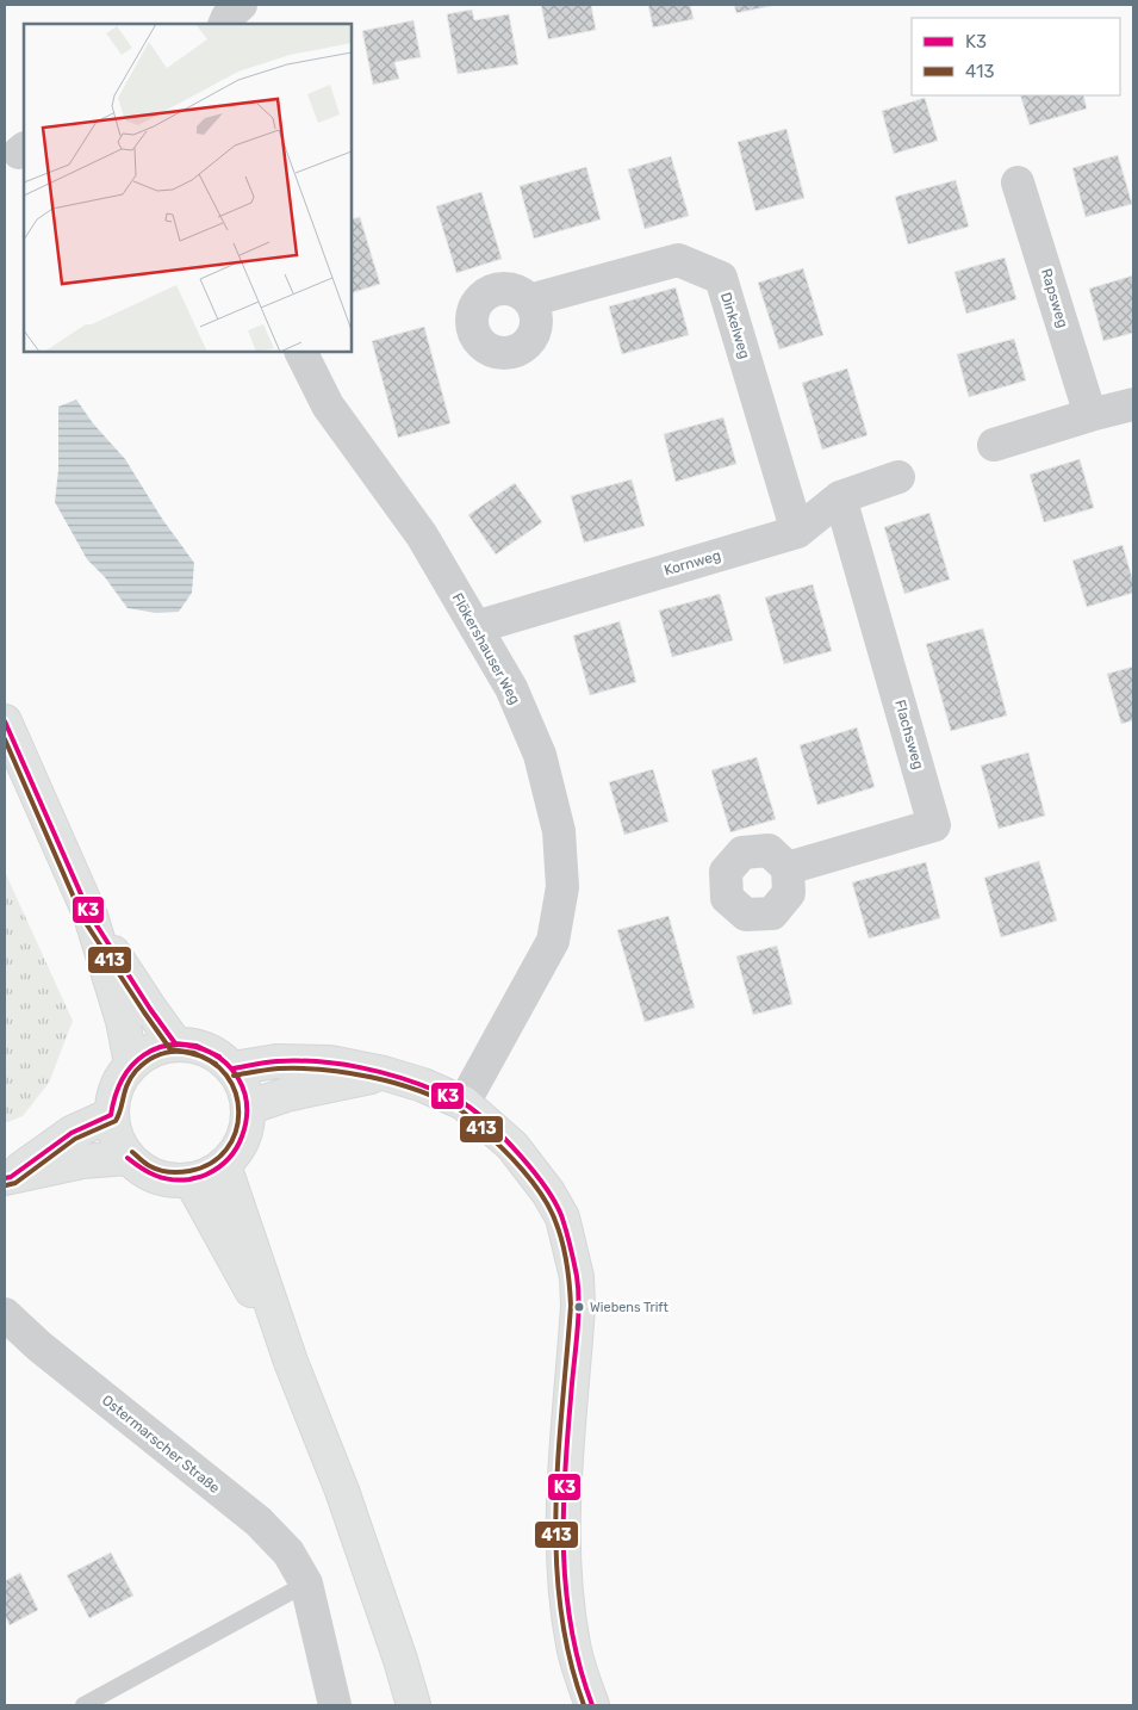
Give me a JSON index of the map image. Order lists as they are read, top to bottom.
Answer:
{
  "streets": {
    "street": [
      "Rapsweg",
      "Dinkelweg",
      "Kornweg",
      "Flökershauser Weg",
      "Flachsweg",
      "Ostermarscher Straße"
    ]
  },
  "crossings": [
    ["Dinkelweg", "Kornweg"],
    ["Kornweg", "Flökershauser Weg"],
    ["Kornweg", "Flachsweg"]
  ],
  "places": ["Wiebens Trift"],
  "lines": ["transit line K3", "transit line 413"],
  "legend": ["K3", "413"]
}
